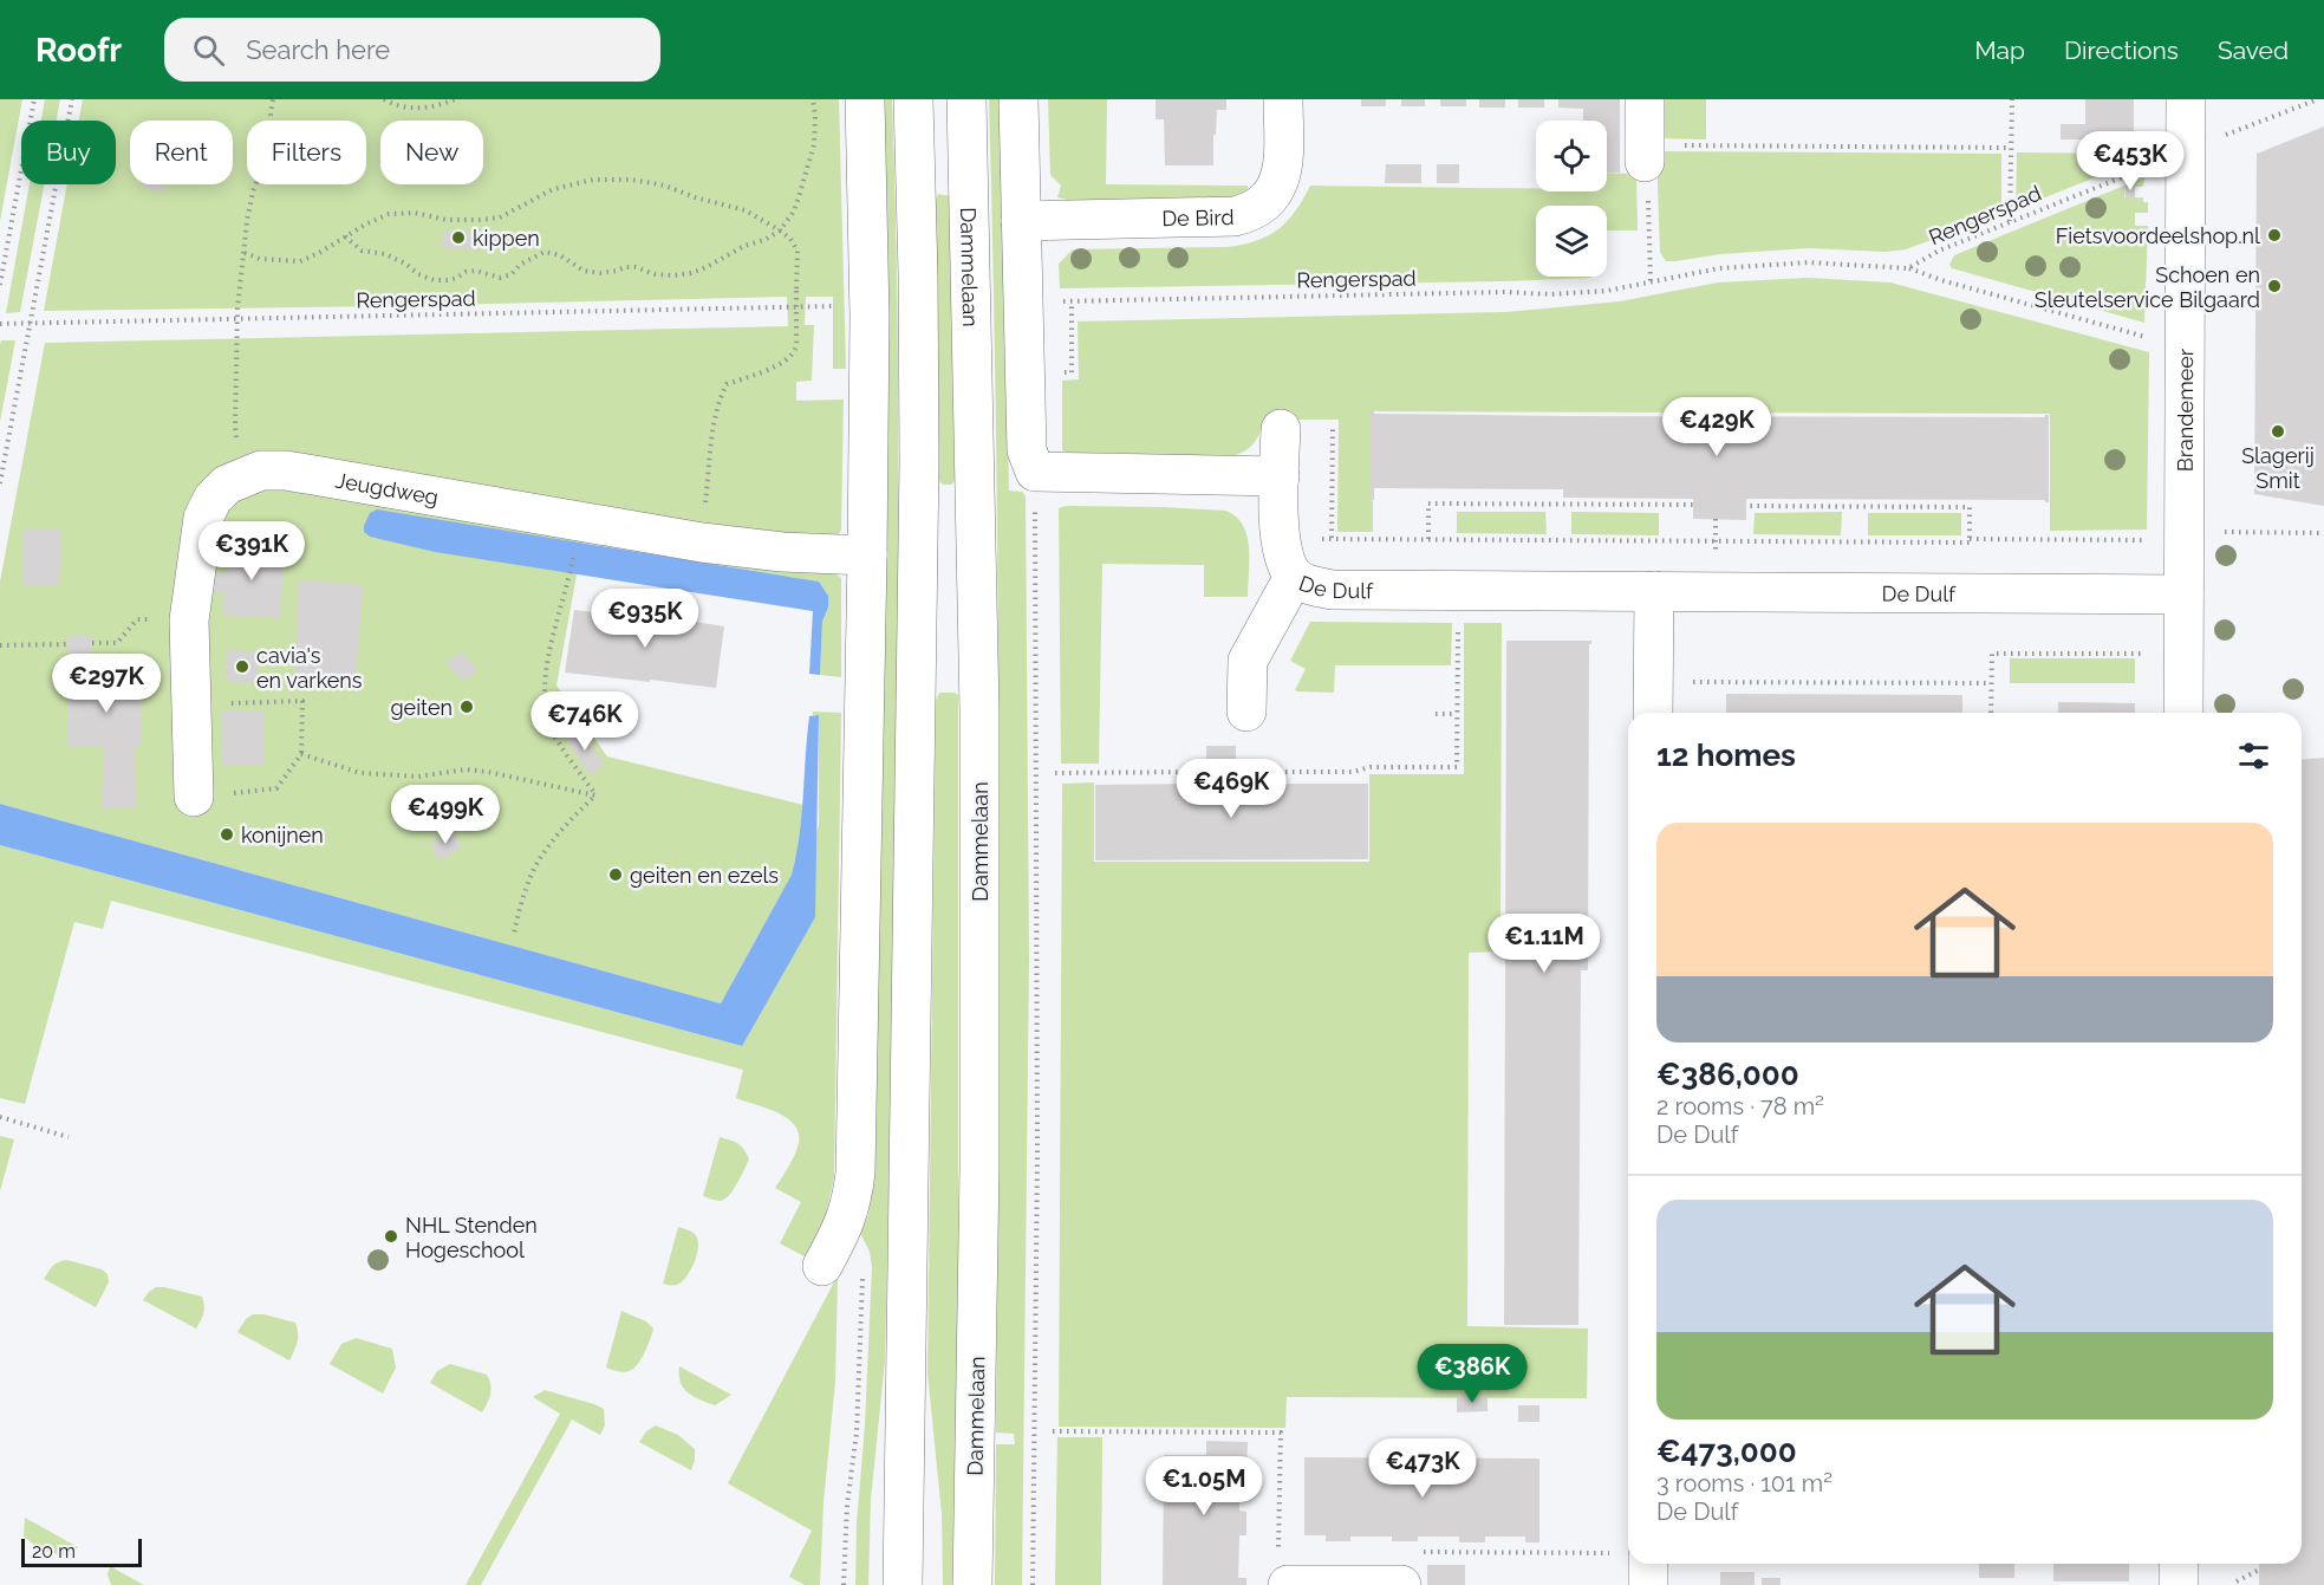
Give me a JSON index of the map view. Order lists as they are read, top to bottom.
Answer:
{
  "streets": {
    "street": [
      "De Bird",
      "Dammelaan",
      "Brandemeer",
      "Jeugdweg",
      "De Dulf"
    ],
    "path": ["Rengerspad"]
  },
  "crossings": [
    ["Rengerspad", "Brandemeer"],
    ["Brandemeer", "De Dulf"]
  ],
  "places": [
    "Fietsvoordeelshop.nl",
    "kippen",
    "Schoen en Sleutelservice Bilgaard",
    "Slagerij Smit",
    "cavia's en varkens",
    "geiten",
    "konijnen",
    "geiten en ezels",
    "NHL Stenden Hogeschool"
  ],
  "scale_bar": "20 m",
  "page": {
    "header": "Roofr",
    "search": "Search here",
    "nav": ["Map", "Directions", "Saved"],
    "chip": [
      "Buy",
      "Rent",
      "Filters",
      "New"
    ],
    "price": [
      "€453K",
      "€429K",
      "€391K",
      "€935K",
      "€297K",
      "€746K",
      "€469K",
      "€499K",
      "€1.11M",
      "€386K",
      "€473K",
      "€1.05M"
    ],
    "heading": "12 homes",
    "list": [
      {
        "name": "€386,000",
        "note": "2 rooms · 78 m² · De Dulf"
      },
      {
        "name": "€473,000",
        "note": "3 rooms · 101 m² · De Dulf"
      }
    ],
    "scale": "20 m"
  }
}
